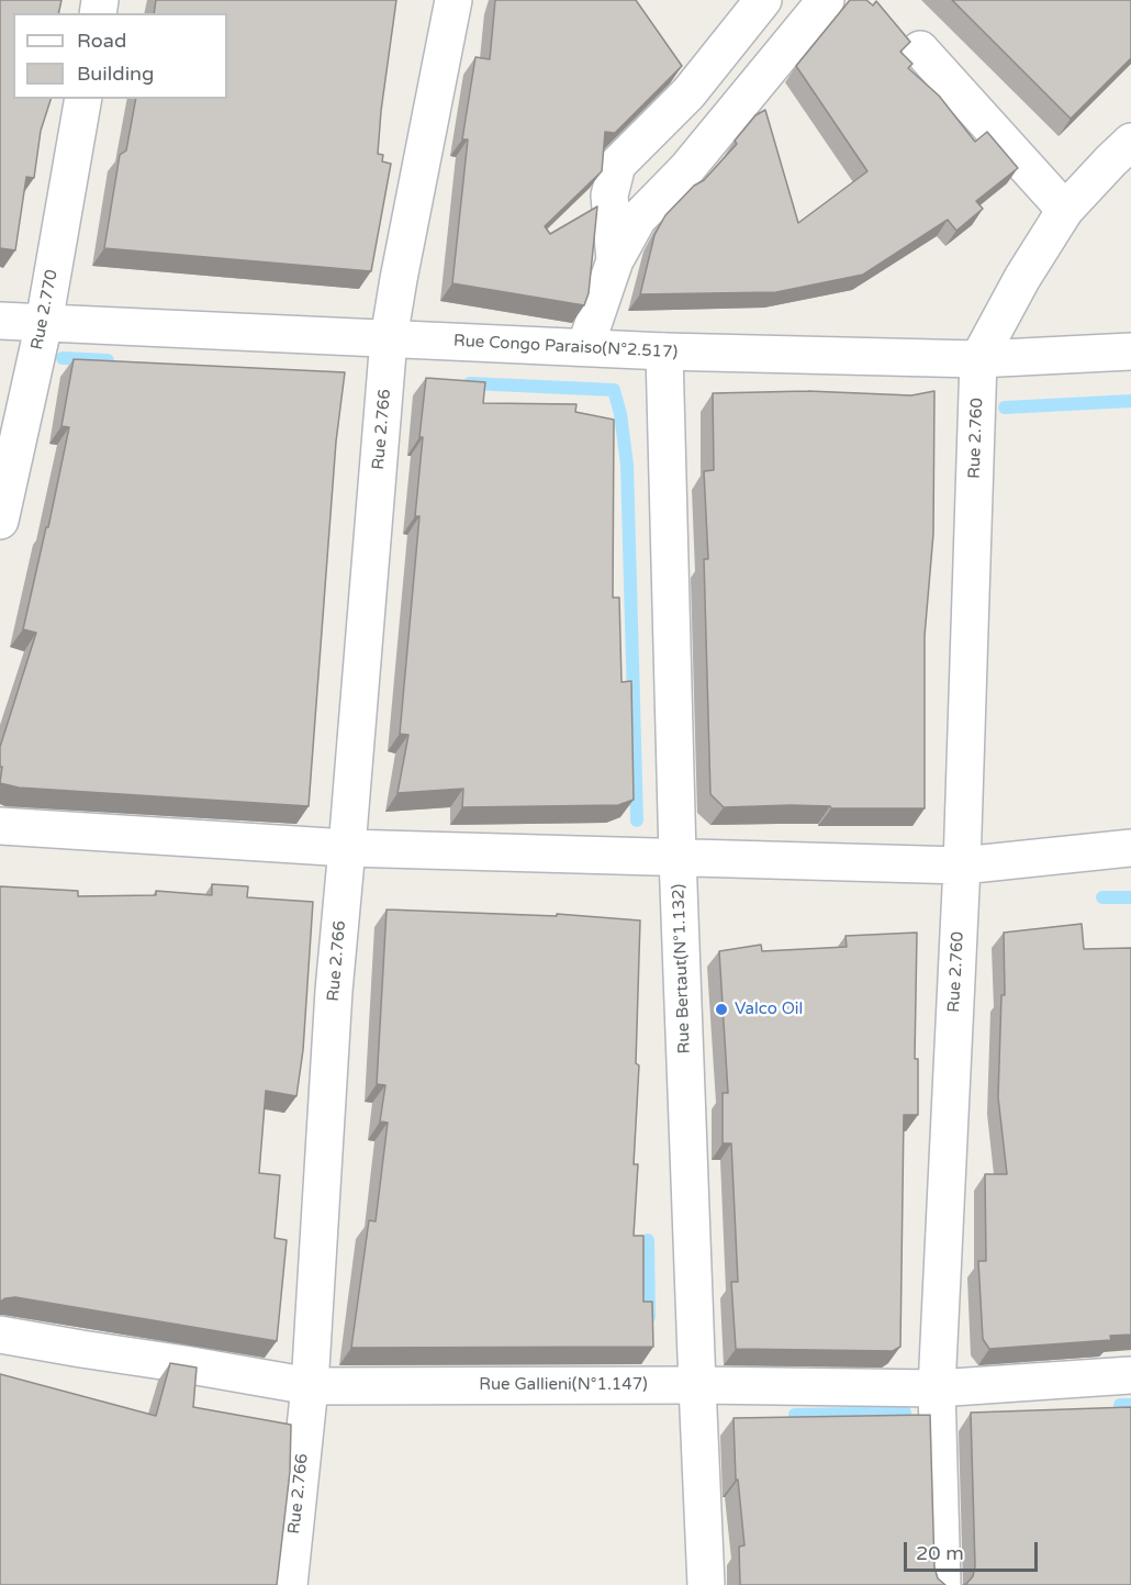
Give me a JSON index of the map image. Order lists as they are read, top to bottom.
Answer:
{
  "streets": {
    "street": [
      "Rue 2.770",
      "Rue Congo Paraiso(N°2.517)",
      "Rue 2.766",
      "Rue 2.760",
      "Rue Bertaut(N°1.132)",
      "Rue Gallieni(N°1.147)"
    ]
  },
  "crossings": [
    ["Rue 2.770", "Rue Congo Paraiso(N°2.517)"],
    ["Rue Congo Paraiso(N°2.517)", "Rue 2.766"],
    ["Rue Congo Paraiso(N°2.517)", "Rue 2.760"],
    ["Rue Congo Paraiso(N°2.517)", "Rue Bertaut(N°1.132)"],
    ["Rue 2.766", "Rue Gallieni(N°1.147)"],
    ["Rue 2.760", "Rue Gallieni(N°1.147)"],
    ["Rue Bertaut(N°1.132)", "Rue Gallieni(N°1.147)"]
  ],
  "places": ["Valco Oil"],
  "legend": ["Road", "Building"],
  "scale_bar": "20 m"
}
